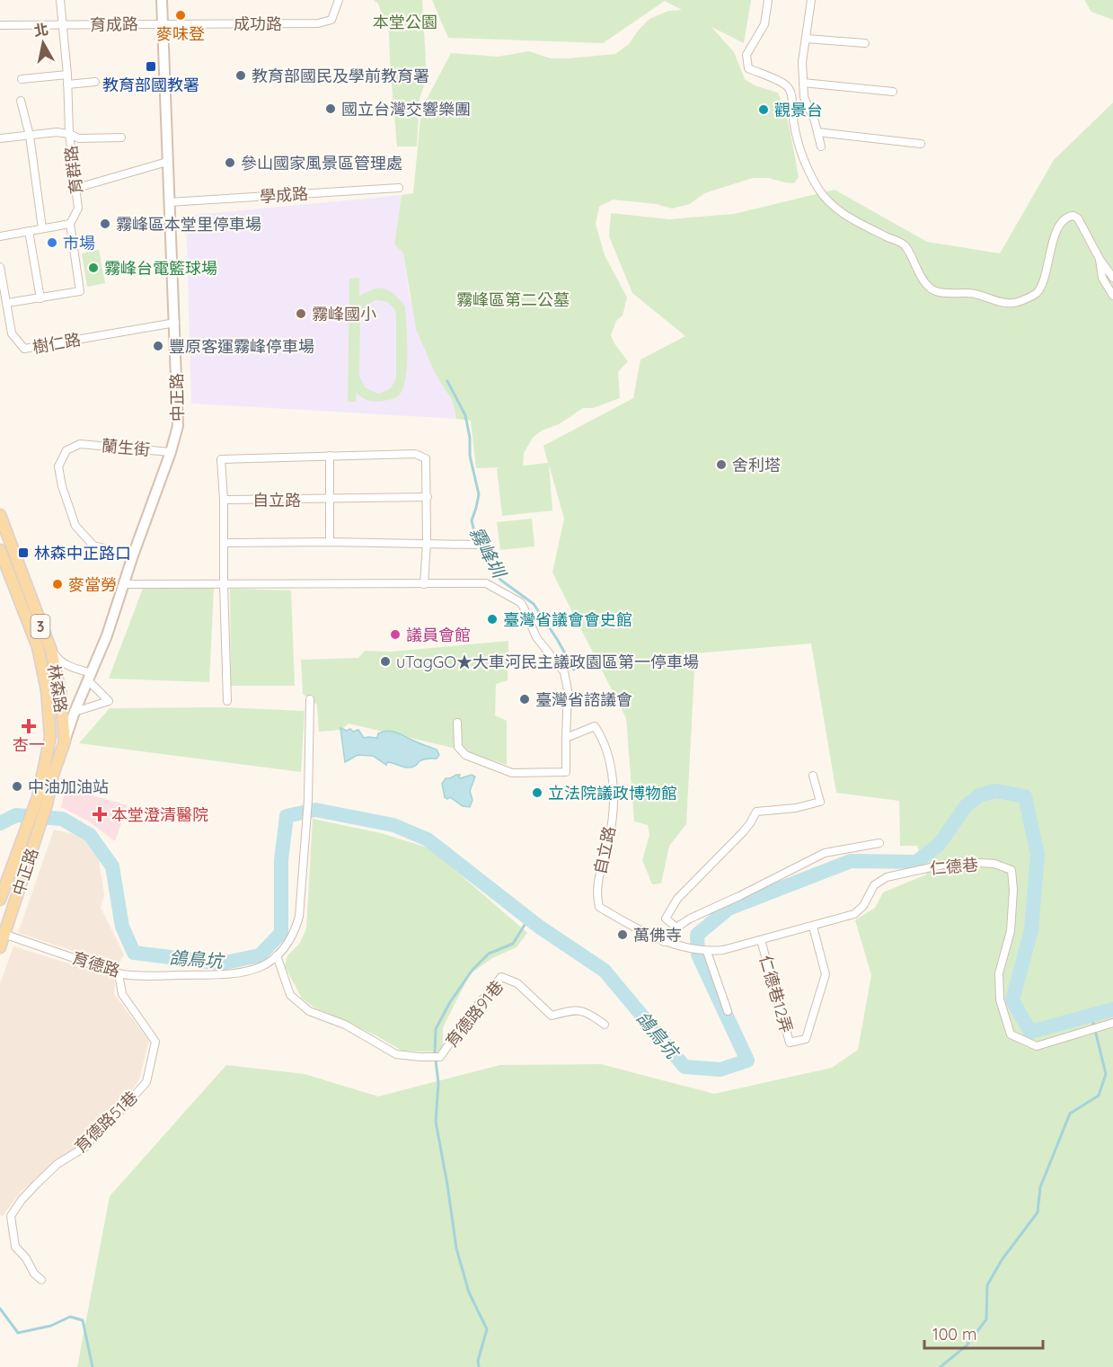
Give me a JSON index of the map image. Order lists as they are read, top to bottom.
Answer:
{
  "streets": {
    "main road": ["中正路", "3", "林森路"],
    "street": [
      "成功路",
      "育成路",
      "育群路",
      "學成路",
      "樹仁路",
      "蘭生街",
      "自立路",
      "仁德巷",
      "育德路",
      "仁德巷12弄",
      "育德路91巷",
      "育德路51巷"
    ]
  },
  "crossings": [
    ["成功路", "育成路"],
    ["成功路", "中正路"],
    ["育成路", "育群路"],
    ["育成路", "中正路"],
    ["學成路", "中正路"],
    ["樹仁路", "中正路"],
    ["中正路", "蘭生街"],
    ["中正路", "3"],
    ["中正路", "林森路"],
    ["中正路", "育德路"],
    ["3", "林森路"],
    ["仁德巷", "仁德巷12弄"],
    ["育德路", "育德路91巷"],
    ["育德路", "育德路51巷"]
  ],
  "water": ["霧峰圳", "鴿鳥坑"],
  "parks": ["本堂公園", "霧峰區第二公墓"],
  "places": {
    "other": [
      "麥味登",
      "教育部國民及學前教育署",
      "國立台灣交響樂團",
      "觀景台",
      "參山國家風景區管理處",
      "霧峰區本堂里停車場",
      "市場",
      "霧峰台電籃球場",
      "霧峰國小",
      "豐原客運霧峰停車場",
      "舍利塔",
      "麥當勞",
      "臺灣省議會會史館",
      "議員會館",
      "uTagGO★大車河民主議政園區第一停車場",
      "臺灣省諮議會",
      "中油加油站",
      "立法院議政博物館",
      "萬佛寺"
    ],
    "transit": ["教育部國教署", "林森中正路口"],
    "health": ["杏一", "本堂澄清醫院"]
  },
  "scale_bar": "100 m",
  "north": "top"
}
